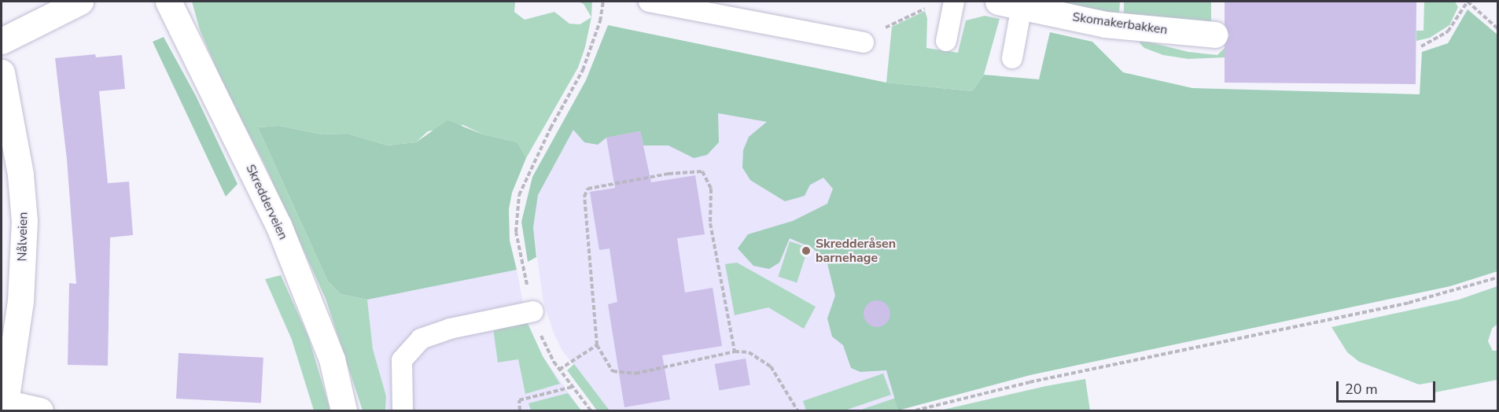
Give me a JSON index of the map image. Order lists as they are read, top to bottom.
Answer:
{
  "streets": {
    "street": ["Skomakerbakken", "Skredderveien", "Nålveien"]
  },
  "places": ["Skredderåsen barnehage"],
  "scale_bar": "20 m"
}
